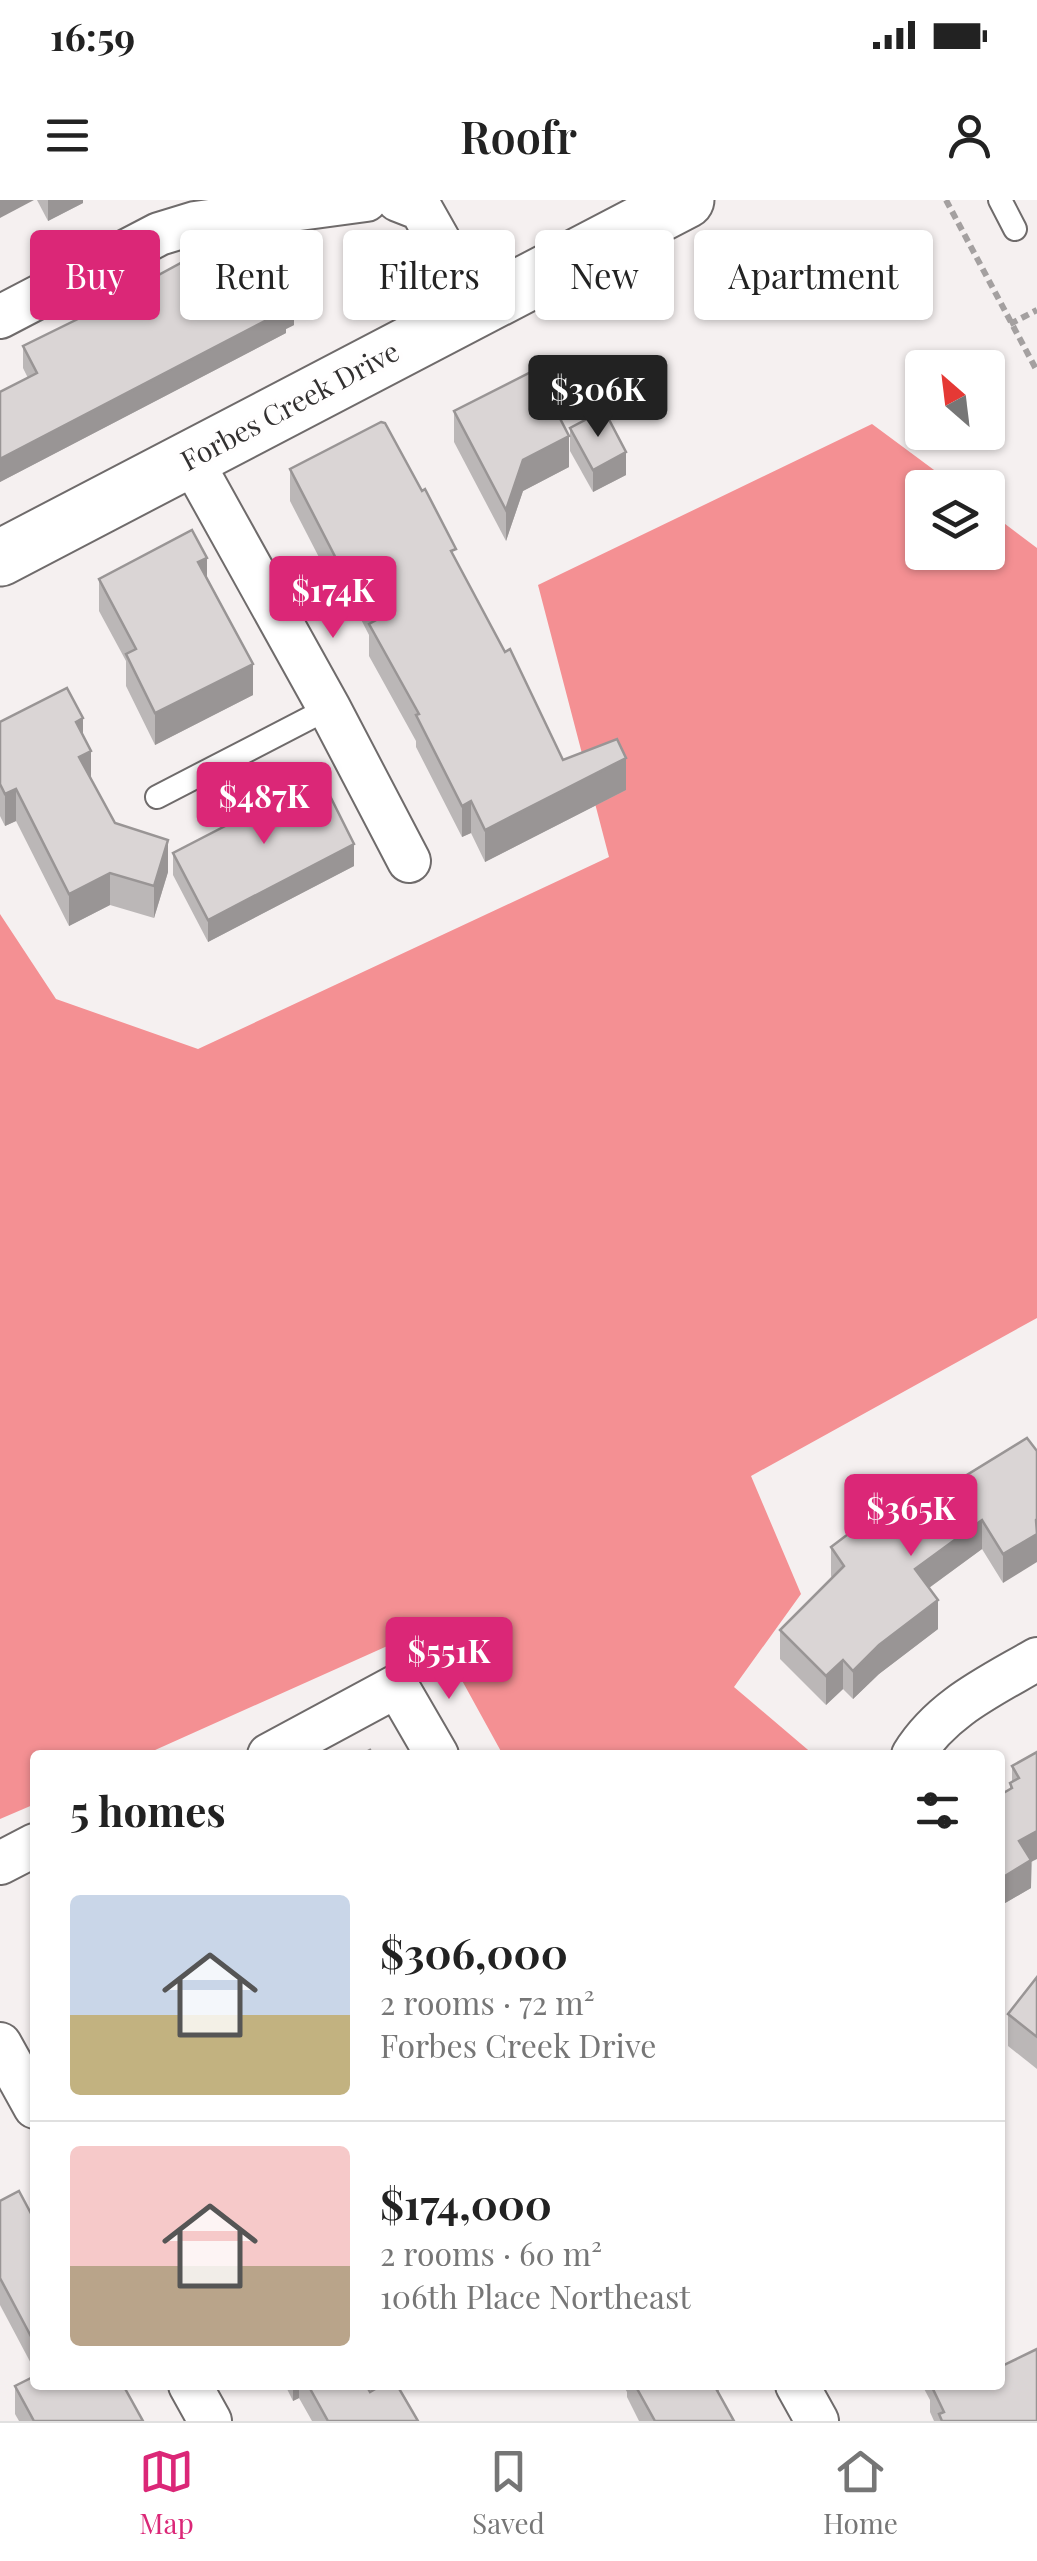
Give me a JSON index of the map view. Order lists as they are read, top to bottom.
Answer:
{
  "streets": {
    "street": ["Forbes Creek Drive"]
  },
  "north": "top left",
  "page": {
    "status": "16:59",
    "header": "Roofr",
    "chip": [
      "Buy",
      "Rent",
      "Filters",
      "New",
      "Apartment"
    ],
    "price": [
      "$306K",
      "$174K",
      "$487K",
      "$365K",
      "$551K"
    ],
    "heading": "5 homes",
    "list": [
      {
        "name": "$306,000",
        "note": "2 rooms · 72 m² · Forbes Creek Drive"
      },
      {
        "name": "$174,000",
        "note": "2 rooms · 60 m² · 106th Place Northeast"
      }
    ],
    "tabs": ["Map", "Saved", "Home"]
  }
}
